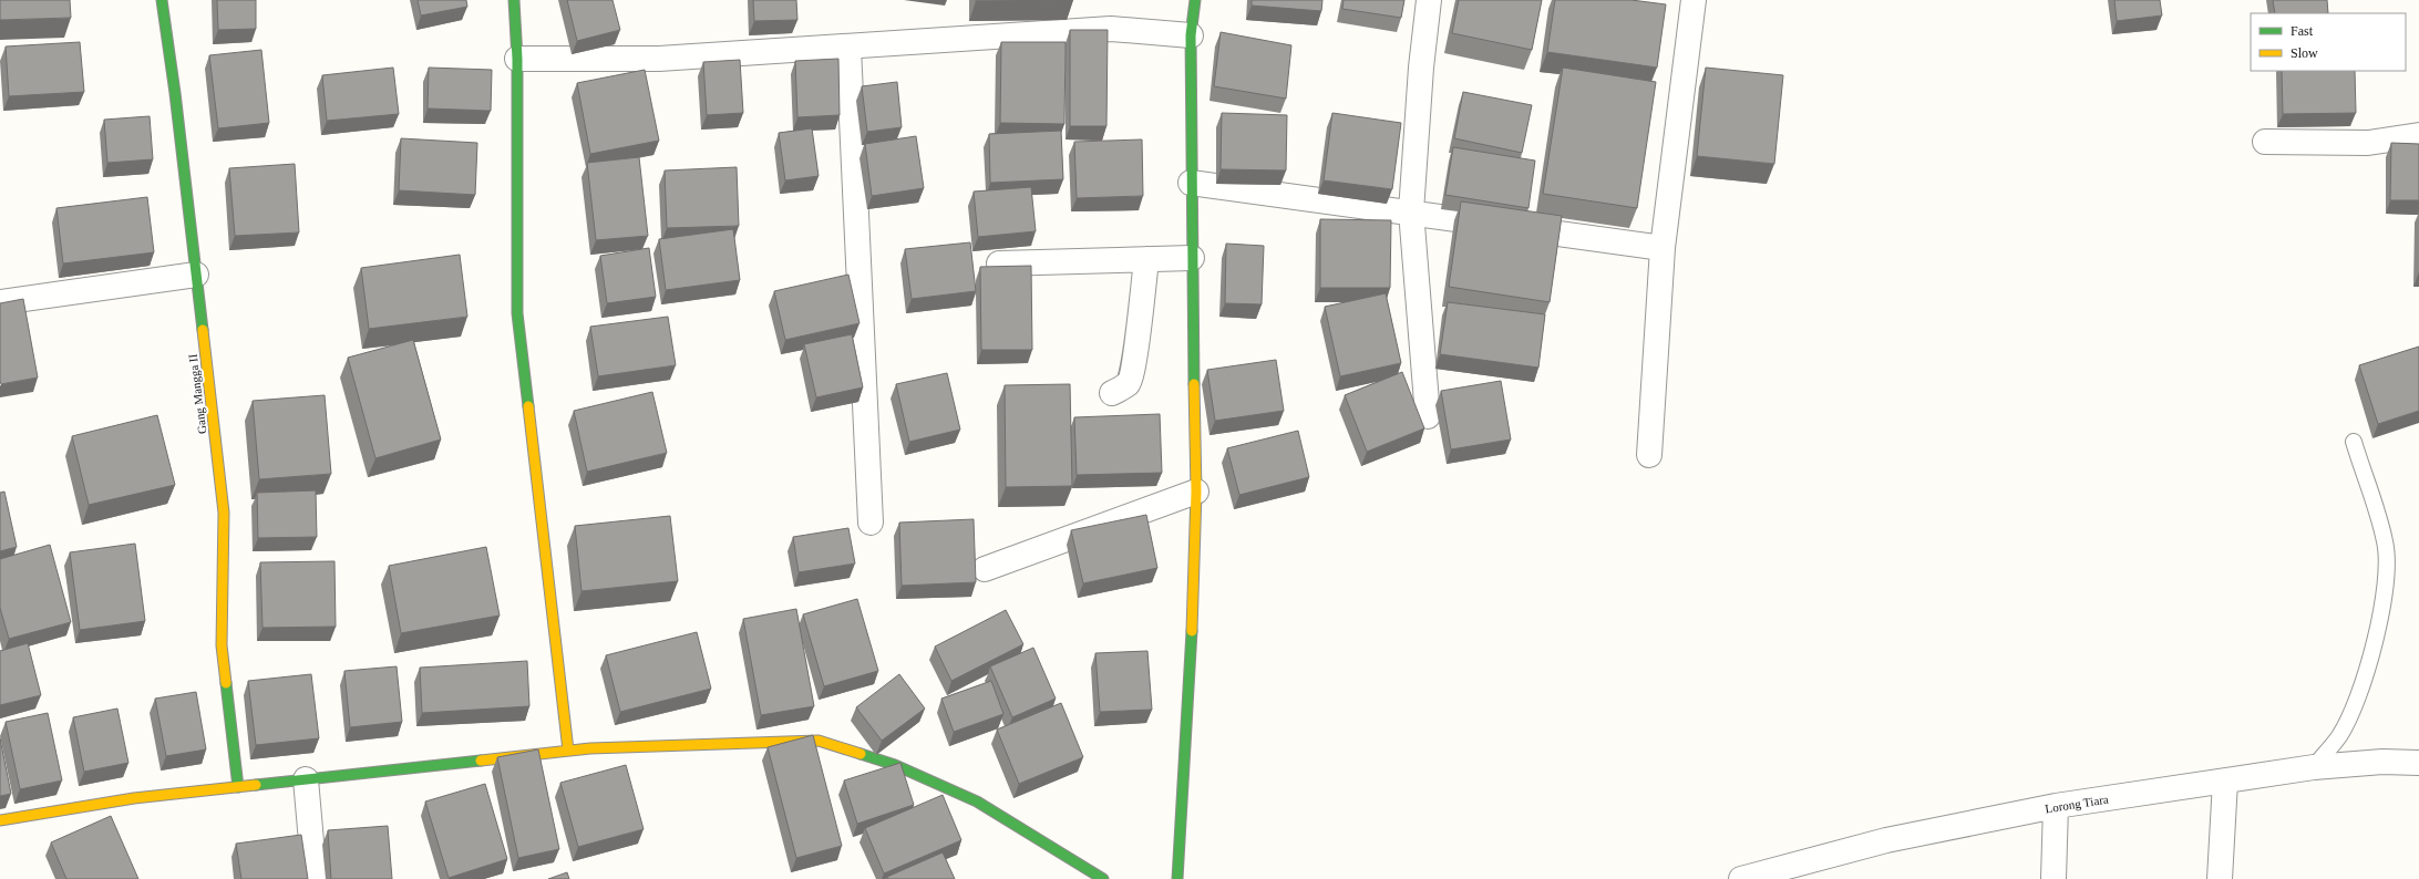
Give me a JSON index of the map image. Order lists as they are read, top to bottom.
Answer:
{
  "streets": {
    "street": ["Gang Mangga II", "Lorong Tiara"]
  },
  "legend": ["Fast", "Slow"]
}
